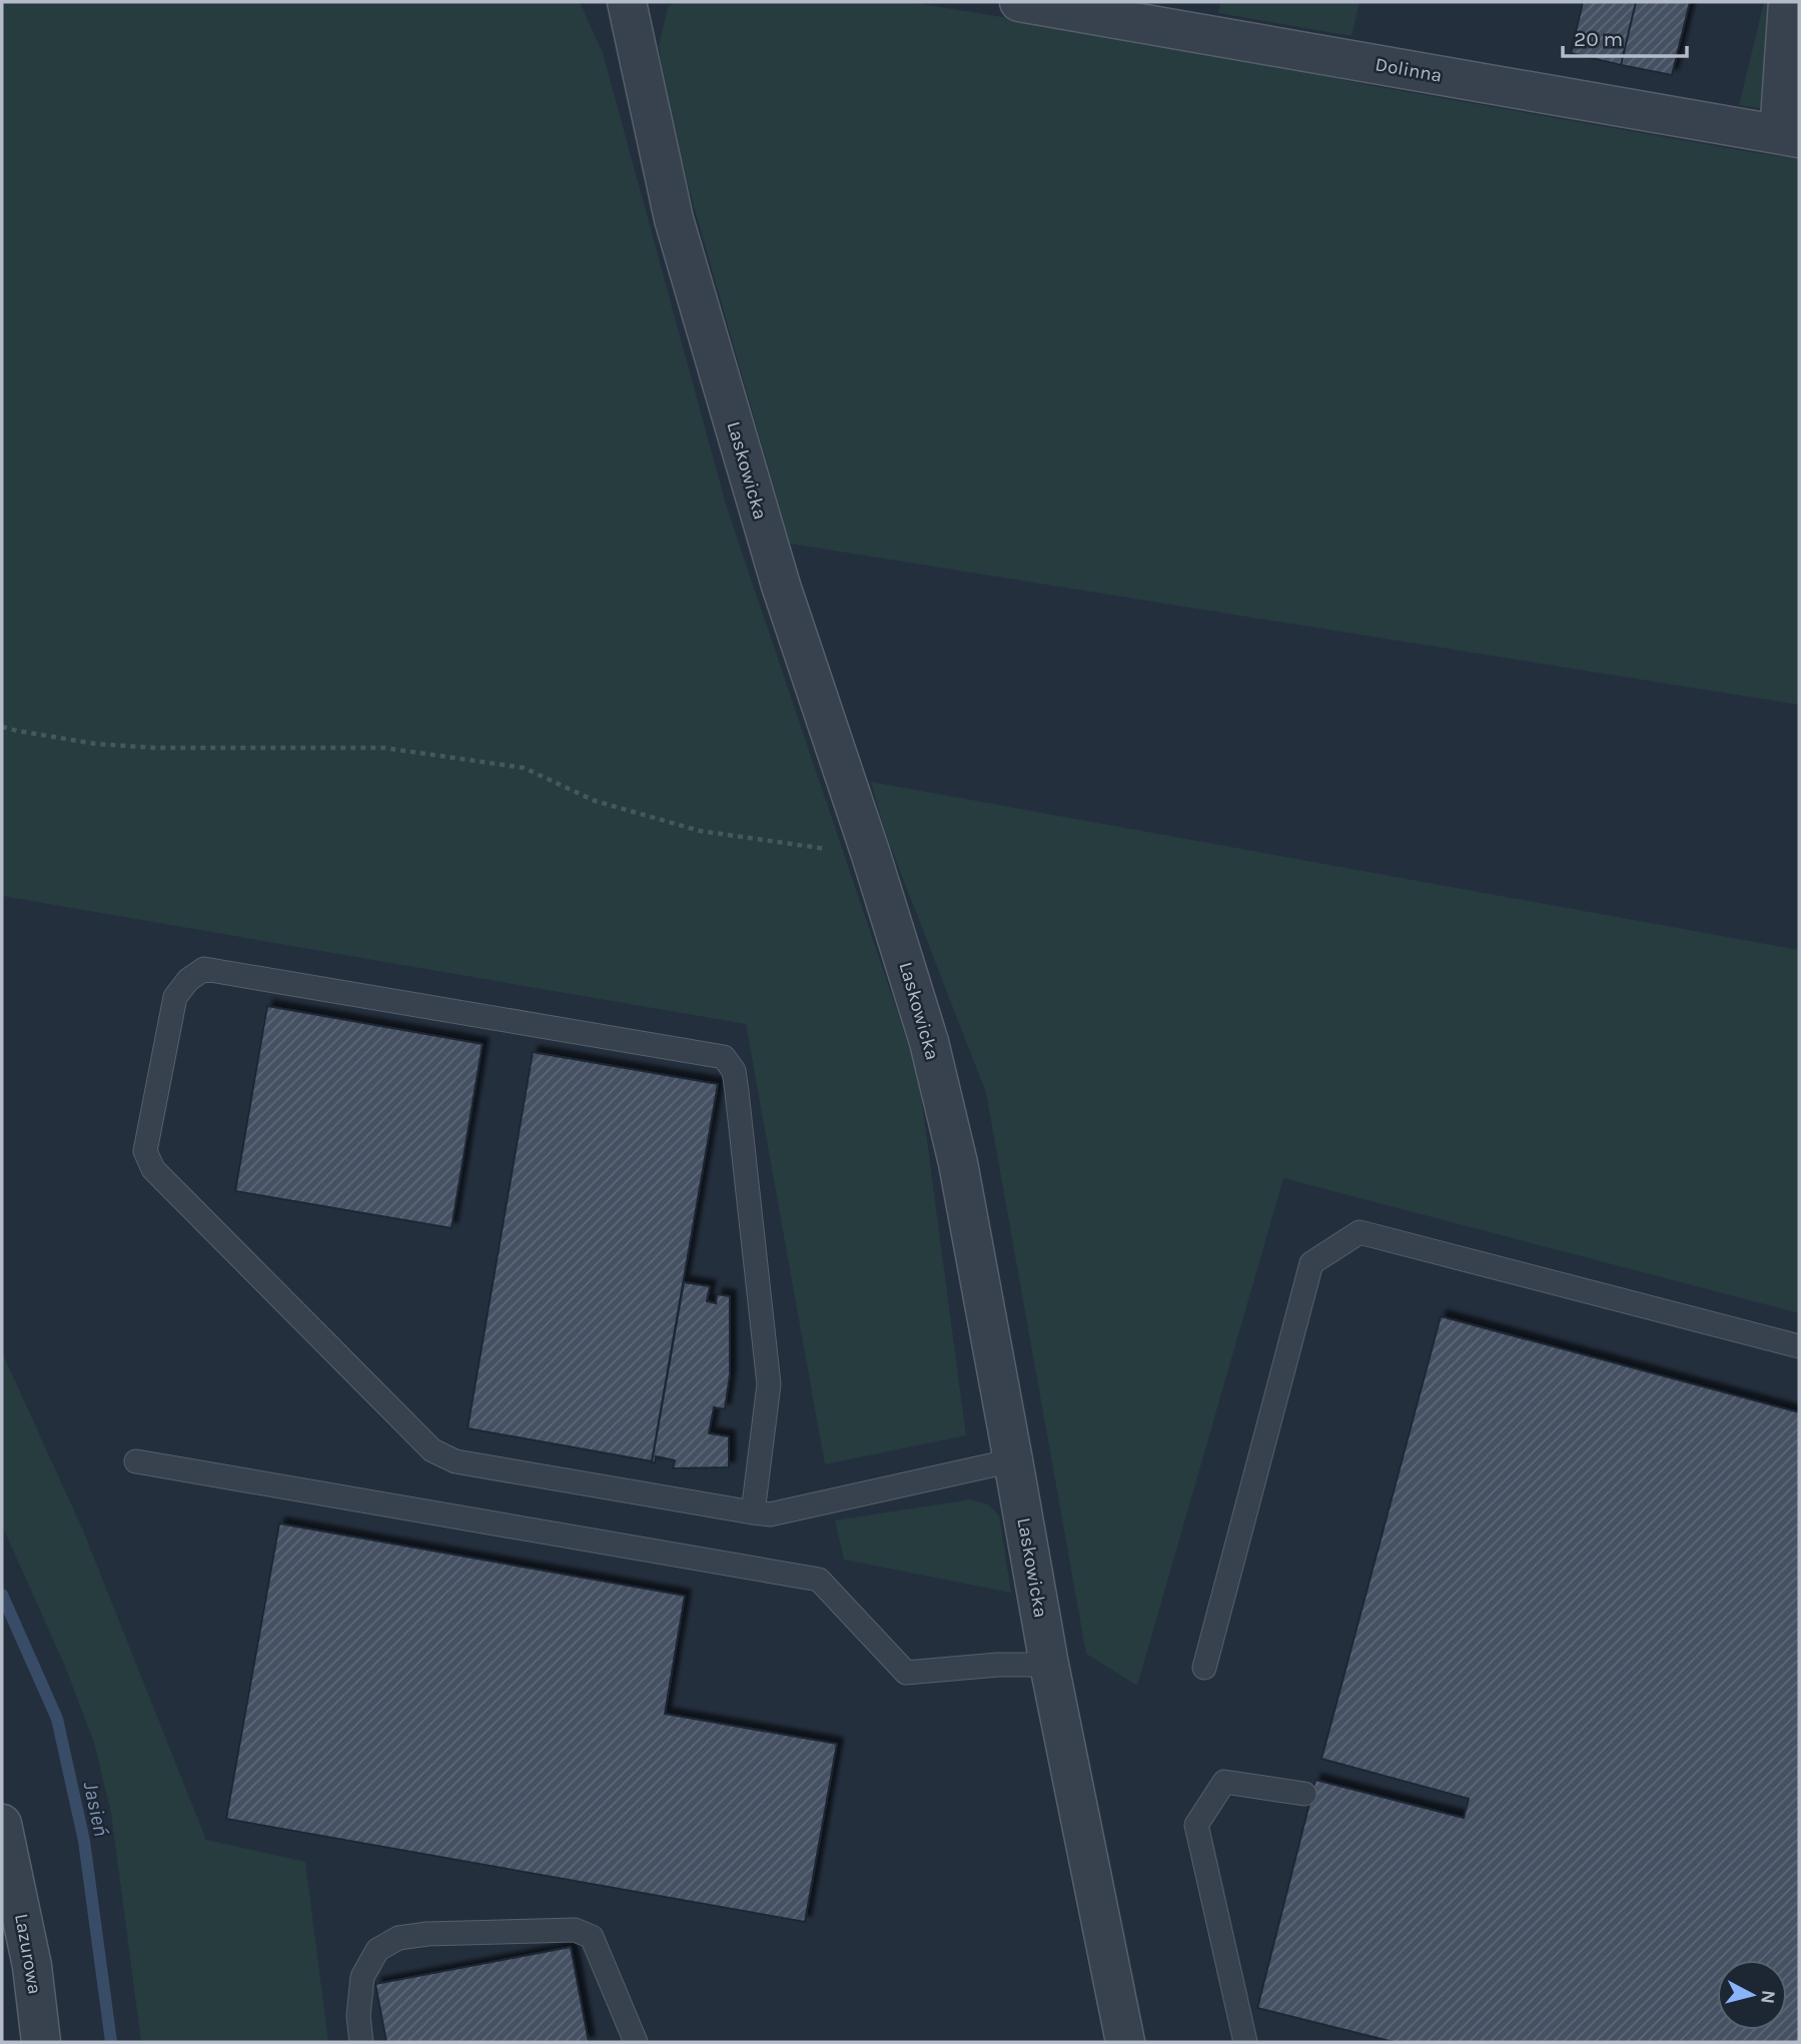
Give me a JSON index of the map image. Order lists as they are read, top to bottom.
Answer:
{
  "streets": {
    "street": ["Dolinna", "Laskowicka", "Lazurowa"]
  },
  "water": ["Jasień"],
  "scale_bar": "20 m",
  "north": "right"
}
